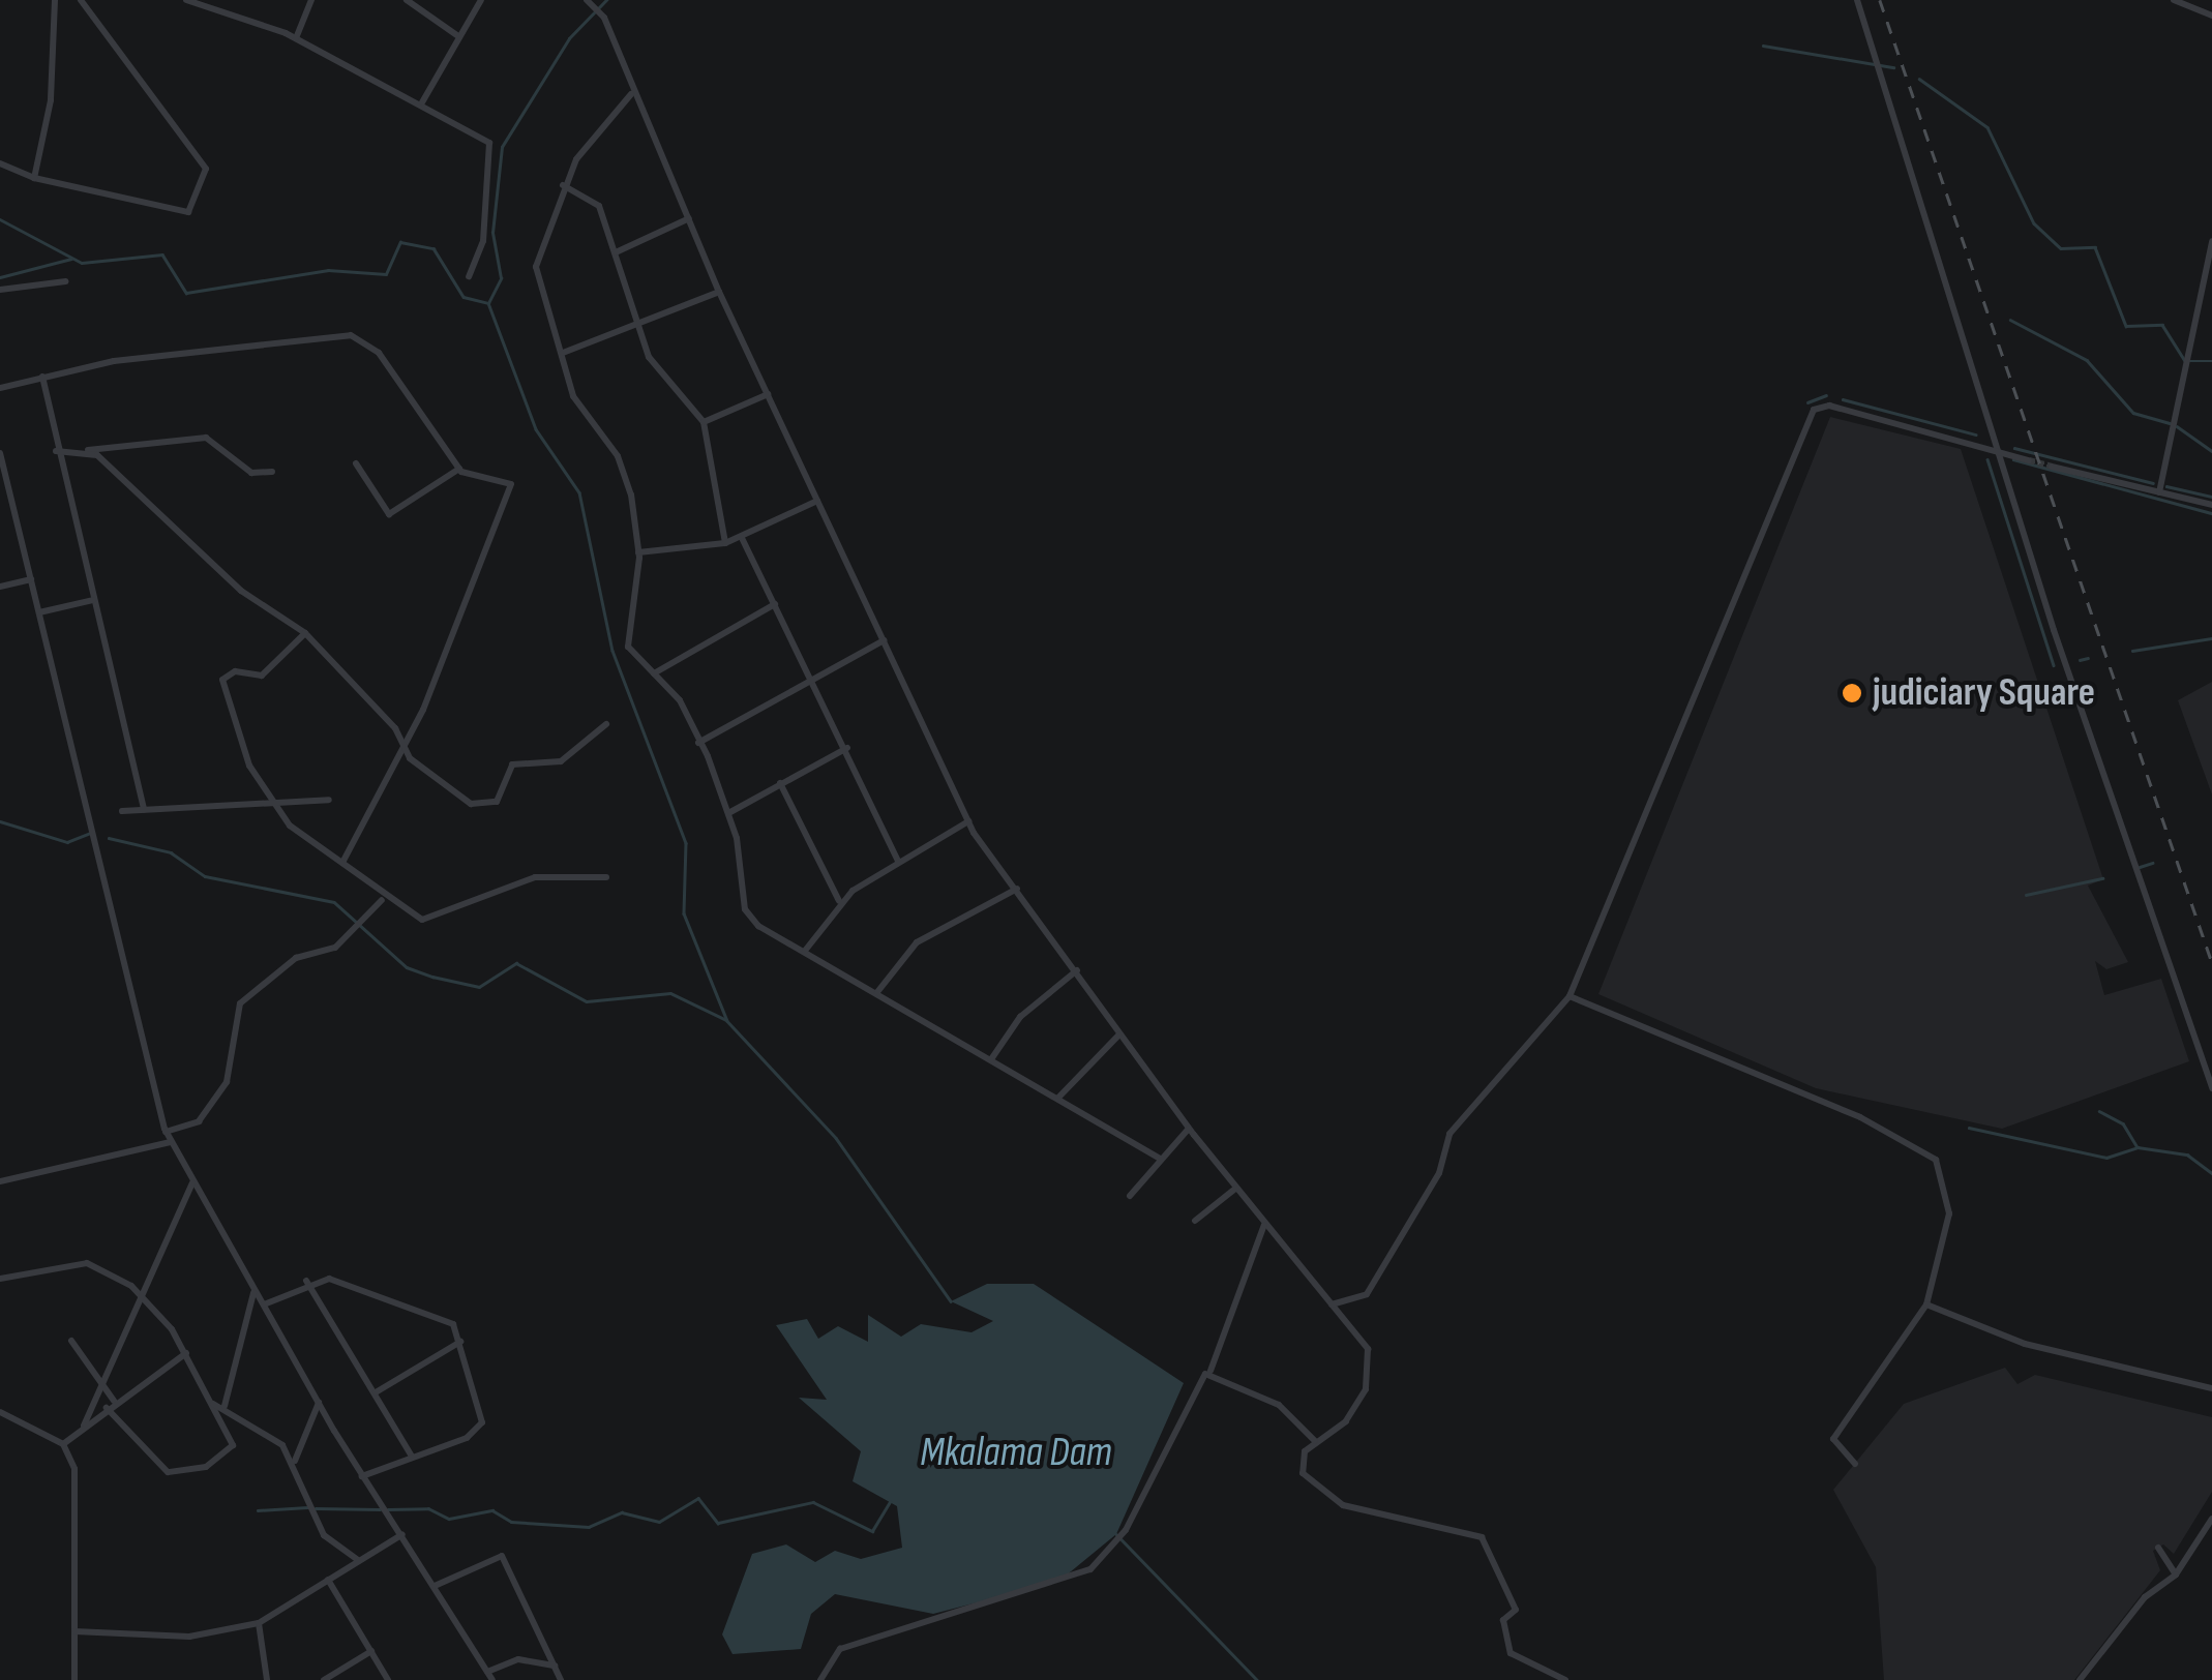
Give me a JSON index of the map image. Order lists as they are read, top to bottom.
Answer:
{
  "water": ["Mkalama Dam"],
  "places": ["judiciary Square"]
}
